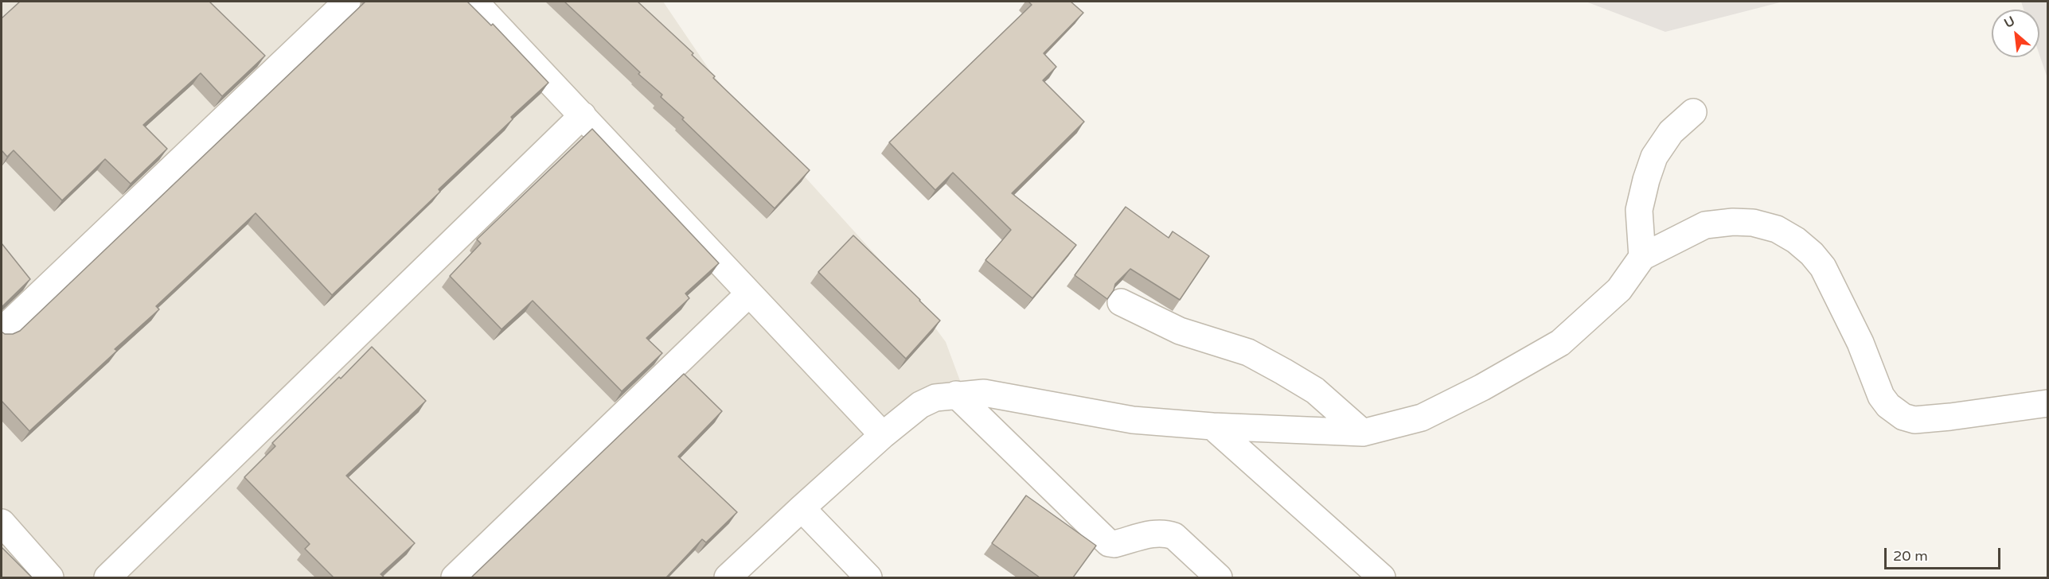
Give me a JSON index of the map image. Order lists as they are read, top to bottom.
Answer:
{
  "scale_bar": "20 m",
  "north": "top left"
}
